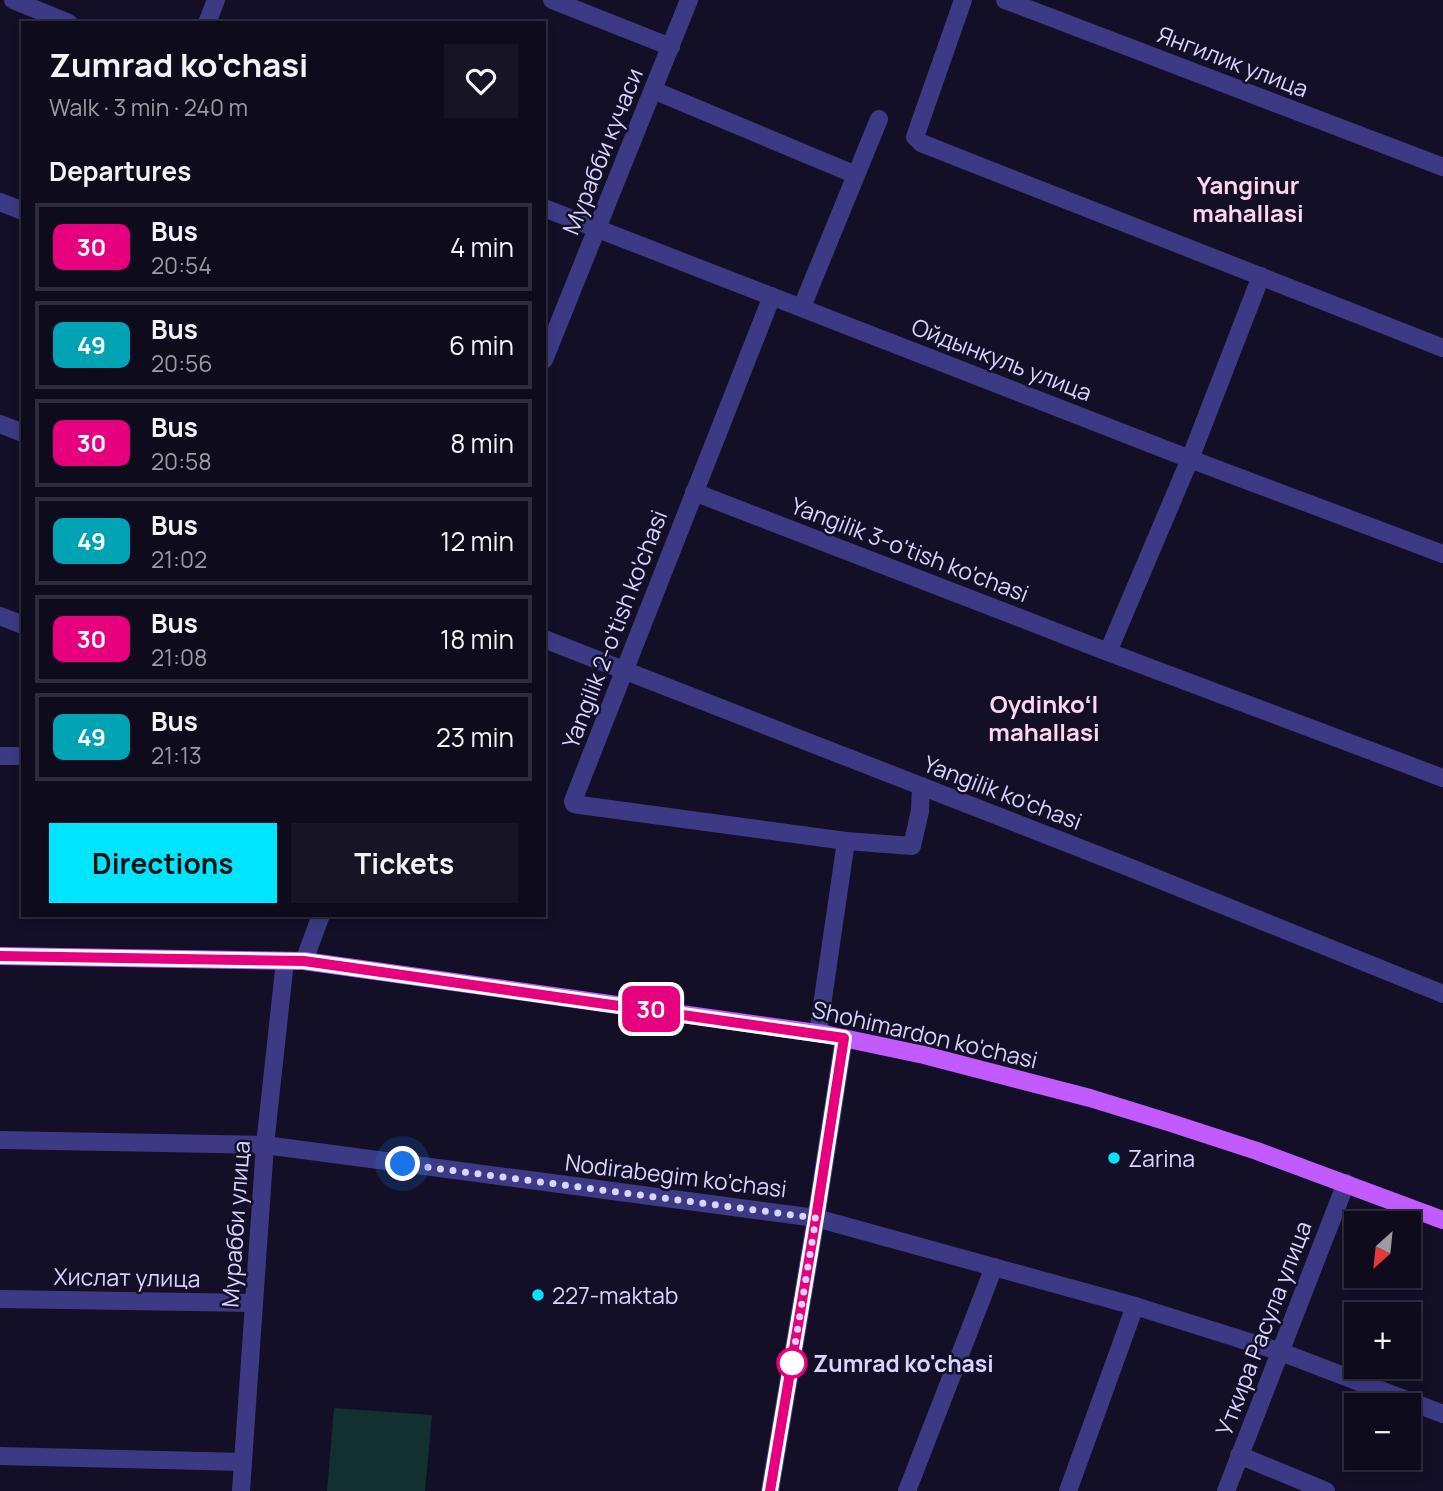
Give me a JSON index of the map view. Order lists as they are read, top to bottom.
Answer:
{
  "streets": {
    "main road": ["Shohimardon ko'chasi"],
    "street": [
      "Янгилик улица",
      "Мурабби кучаси",
      "Ойдынкуль улица",
      "Yangilik 3-o'tish ko'chasi",
      "Yangilik 2-o'tish ko'chasi",
      "Yangilik ko'chasi",
      "Nodirabegim ko'chasi",
      "Мурабби улица",
      "Хислат улица",
      "Уткира Расула улица"
    ]
  },
  "crossings": [
    ["Мурабби кучаси", "Ойдынкуль улица"],
    ["Ойдынкуль улица", "Yangilik 2-o'tish ko'chasi"],
    ["Yangilik 3-o'tish ko'chasi", "Yangilik 2-o'tish ko'chasi"],
    ["Yangilik 2-o'tish ko'chasi", "Yangilik ko'chasi"],
    ["Shohimardon ko'chasi", "Мурабби улица"],
    ["Shohimardon ko'chasi", "Уткира Расула улица"],
    ["Nodirabegim ko'chasi", "Мурабби улица"],
    ["Nodirabegim ko'chasi", "Уткира Расула улица"],
    ["Мурабби улица", "Хислат улица"]
  ],
  "districts": ["Yanginur mahallasi", "Oydinkoʻl mahallasi"],
  "places": ["Zarina", "227-maktab", "Zumrad ko'chasi"],
  "lines": ["bus line 30"],
  "north": "bottom left",
  "page": {
    "on_map": "30",
    "heading": [
      ["Zumrad ko'chasi", "Walk · 3 min · 240 m"],
      "Departures"
    ],
    "list": [
      {
        "mark": "30",
        "name": "Bus",
        "note": "20:54",
        "value": "4 min"
      },
      {
        "mark": "49",
        "name": "Bus",
        "note": "20:56",
        "value": "6 min"
      },
      {
        "mark": "30",
        "name": "Bus",
        "note": "20:58",
        "value": "8 min"
      },
      {
        "mark": "49",
        "name": "Bus",
        "note": "21:02",
        "value": "12 min"
      },
      {
        "mark": "30",
        "name": "Bus",
        "note": "21:08",
        "value": "18 min"
      },
      {
        "mark": "49",
        "name": "Bus",
        "note": "21:13",
        "value": "23 min"
      }
    ],
    "buttons": ["Directions", "Tickets"],
    "map_buttons": ["+", "−"]
  }
}
